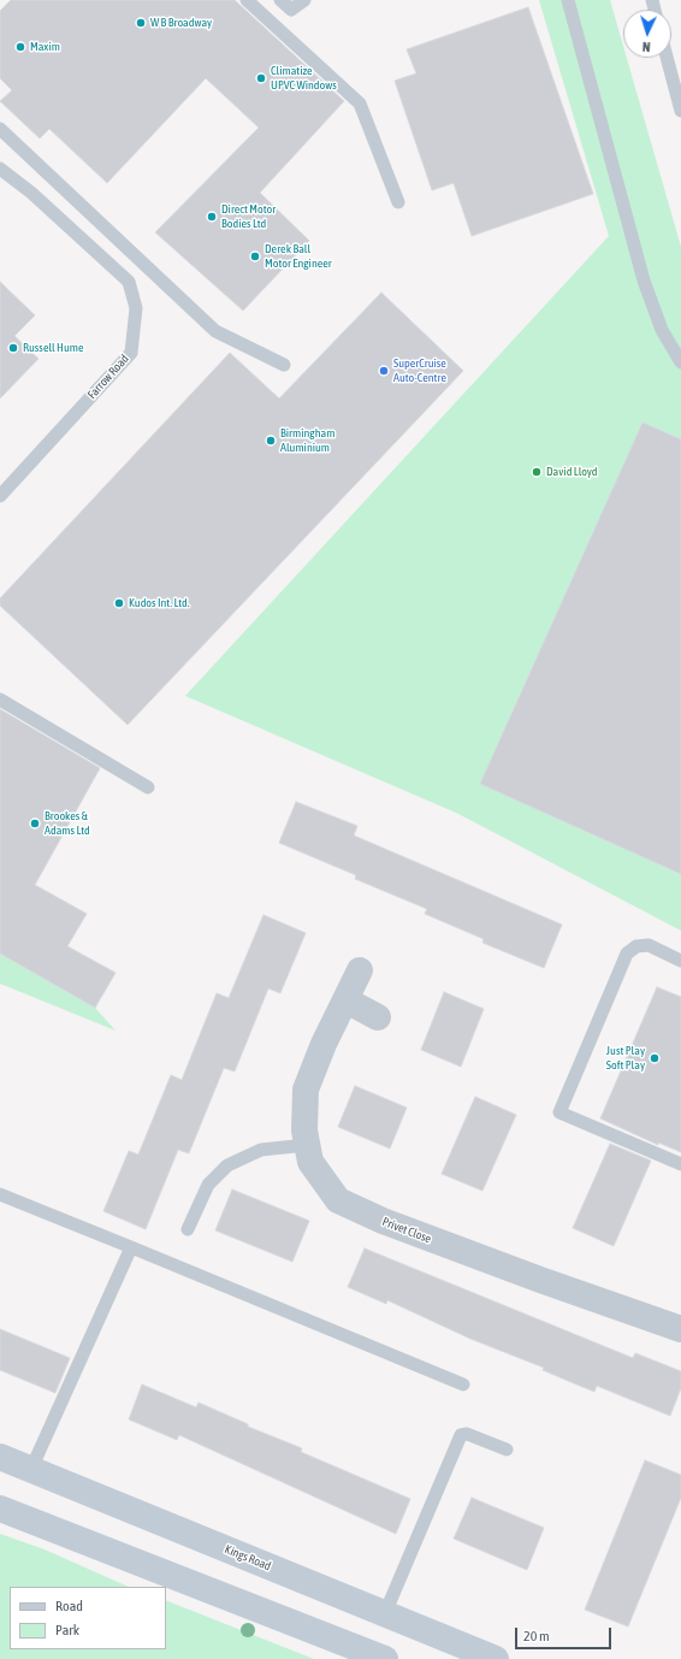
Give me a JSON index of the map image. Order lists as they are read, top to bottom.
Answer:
{
  "streets": {
    "main road": ["Kings Road"],
    "street": ["Privet Close"],
    "lane": ["Farrow Road"]
  },
  "places": [
    "W B Broadway",
    "Maxim",
    "Climatize UPVC Windows",
    "Direct Motor Bodies Ltd",
    "Derek Ball Motor Engineer",
    "Russell Hume",
    "SuperCruise Auto-Centre",
    "Birmingham Aluminium",
    "David Lloyd",
    "Kudos Int. Ltd.",
    "Brookes & Adams Ltd",
    "Just Play Soft Play"
  ],
  "legend": ["Road", "Park"],
  "scale_bar": "20 m",
  "north": "bottom"
}
